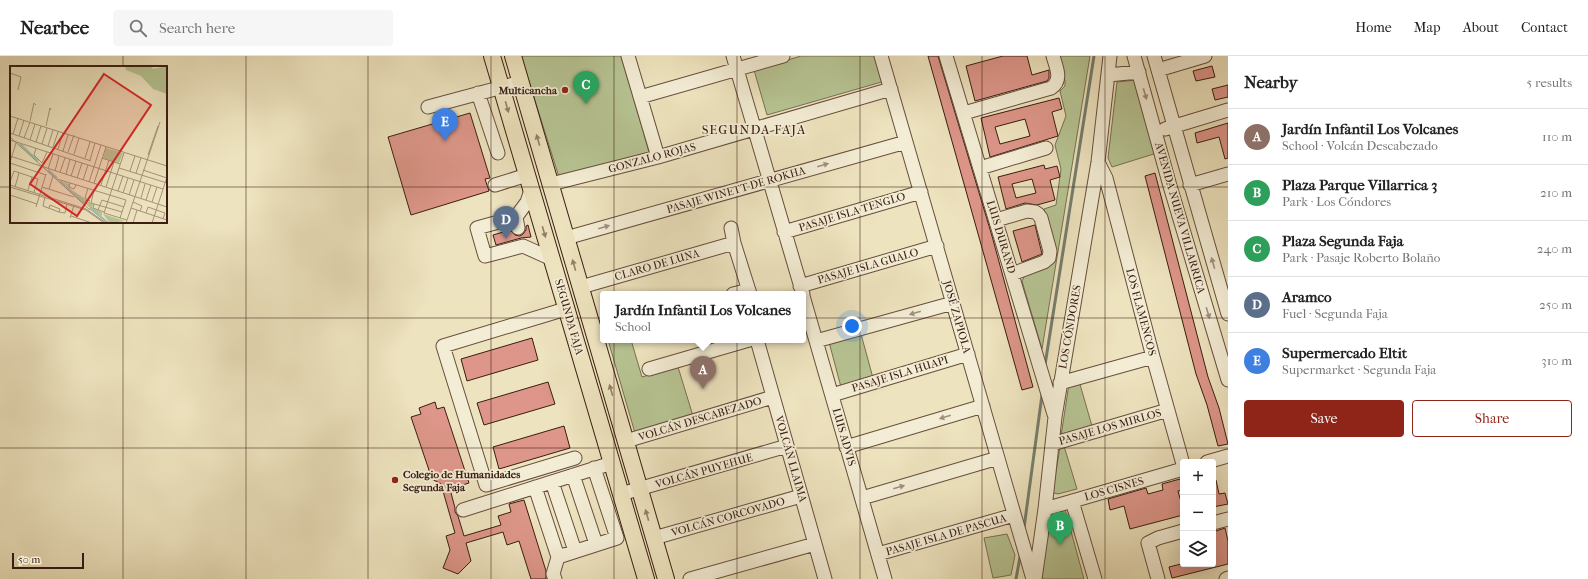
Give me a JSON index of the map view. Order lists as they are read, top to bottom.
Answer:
{
  "streets": {
    "main road": ["SEGUNDA FAJA"],
    "street": [
      "GONZALO ROJAS",
      "PASAJE WINETT DE ROKHA",
      "PASAJE ISLA TENGLO",
      "AVENIDA NUEVA VILLARRICA",
      "LUIS DURAND",
      "CLARO DE LUNA",
      "PASAJE ISLA GUALO",
      "LOS FLAMENCOS",
      "JOSÉ ZAPIOLA",
      "LOS CÓNDORES",
      "PASAJE ISLA HUAPI",
      "VOLCÁN DESCABEZADO",
      "PASAJE LOS MIRLOS",
      "LUIS ADVIS",
      "VOLCÁN LLAIMA",
      "VOLCÁN PUYEHUE",
      "LOS CISNES",
      "VOLCÁN CORCOVADO",
      "PASAJE ISLA DE PASCUA"
    ]
  },
  "crossings": [
    ["GONZALO ROJAS", "SEGUNDA FAJA"],
    ["GONZALO ROJAS", "JOSÉ ZAPIOLA"],
    ["GONZALO ROJAS", "LUIS ADVIS"],
    ["PASAJE WINETT DE ROKHA", "SEGUNDA FAJA"],
    ["PASAJE WINETT DE ROKHA", "JOSÉ ZAPIOLA"],
    ["PASAJE WINETT DE ROKHA", "LUIS ADVIS"],
    ["PASAJE ISLA TENGLO", "JOSÉ ZAPIOLA"],
    ["PASAJE ISLA TENGLO", "LUIS ADVIS"],
    ["LUIS DURAND", "LOS CÓNDORES"],
    ["CLARO DE LUNA", "SEGUNDA FAJA"],
    ["PASAJE ISLA GUALO", "JOSÉ ZAPIOLA"],
    ["LOS FLAMENCOS", "LOS CÓNDORES"],
    ["LOS FLAMENCOS", "PASAJE LOS MIRLOS"],
    ["SEGUNDA FAJA", "VOLCÁN DESCABEZADO"],
    ["SEGUNDA FAJA", "VOLCÁN PUYEHUE"],
    ["SEGUNDA FAJA", "VOLCÁN CORCOVADO"],
    ["JOSÉ ZAPIOLA", "LOS CÓNDORES"],
    ["JOSÉ ZAPIOLA", "PASAJE ISLA HUAPI"],
    ["JOSÉ ZAPIOLA", "PASAJE ISLA DE PASCUA"],
    ["LOS CÓNDORES", "PASAJE LOS MIRLOS"],
    ["LOS CÓNDORES", "LOS CISNES"],
    ["PASAJE ISLA HUAPI", "LUIS ADVIS"],
    ["VOLCÁN DESCABEZADO", "VOLCÁN LLAIMA"],
    ["LUIS ADVIS", "PASAJE ISLA DE PASCUA"],
    ["VOLCÁN LLAIMA", "VOLCÁN PUYEHUE"],
    ["VOLCÁN LLAIMA", "VOLCÁN CORCOVADO"]
  ],
  "districts": ["SEGUNDA FAJA"],
  "places": ["Multicancha", "Colegio de Humanidades Segunda Faja"],
  "scale_bar": "50 m",
  "page": {
    "header": "Nearbee",
    "search": "Search here",
    "nav": [
      "Home",
      "Map",
      "About",
      "Contact"
    ],
    "heading": ["Nearby", "5 results"],
    "pins": [
      "C",
      "E",
      "D",
      "A",
      "B"
    ],
    "list": [
      {
        "mark": "A",
        "name": "Jardín Infantil Los Volcanes",
        "note": "School · Volcán Descabezado",
        "value": "110 m"
      },
      {
        "mark": "B",
        "name": "Plaza Parque Villarrica 3",
        "note": "Park · Los Cóndores",
        "value": "210 m"
      },
      {
        "mark": "C",
        "name": "Plaza Segunda Faja",
        "note": "Park · Pasaje Roberto Bolaño",
        "value": "240 m"
      },
      {
        "mark": "D",
        "name": "Aramco",
        "note": "Fuel · Segunda Faja",
        "value": "250 m"
      },
      {
        "mark": "E",
        "name": "Supermercado Eltit",
        "note": "Supermarket · Segunda Faja",
        "value": "310 m"
      }
    ],
    "popup": ["Jardín Infantil Los Volcanes", "School"],
    "buttons": ["Save", "Share"],
    "map_buttons": ["+", "−"],
    "scale": "50 m"
  }
}
